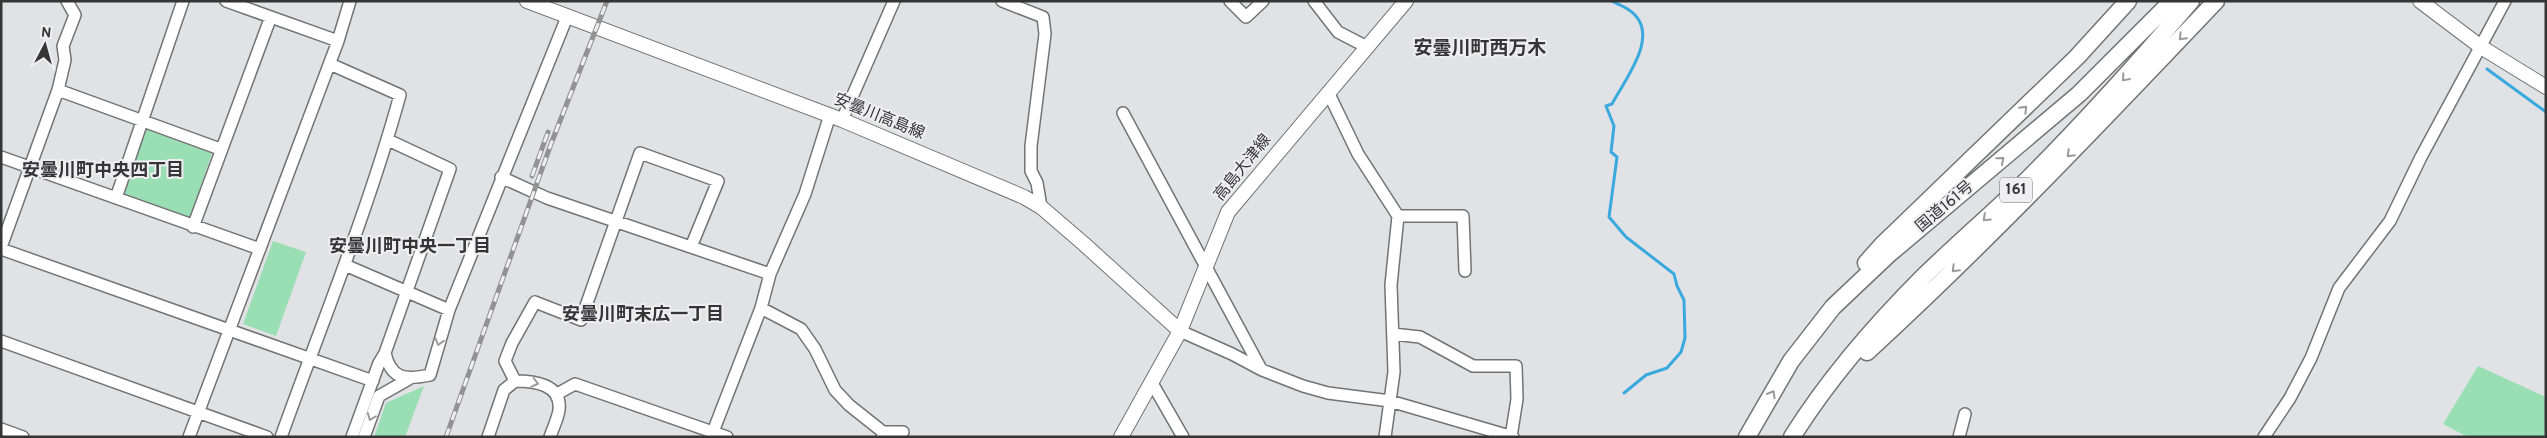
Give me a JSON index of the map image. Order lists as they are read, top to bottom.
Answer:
{
  "streets": {
    "highway": ["161", "国道161号"],
    "main road": ["安曇川高島線", "高島大津線"]
  },
  "crossings": [
    ["安曇川高島線", "高島大津線"]
  ],
  "districts": [
    "安曇川町西万木",
    "安曇川町中央四丁目",
    "安曇川町中央一丁目",
    "安曇川町末広一丁目"
  ],
  "north": "top"
}
